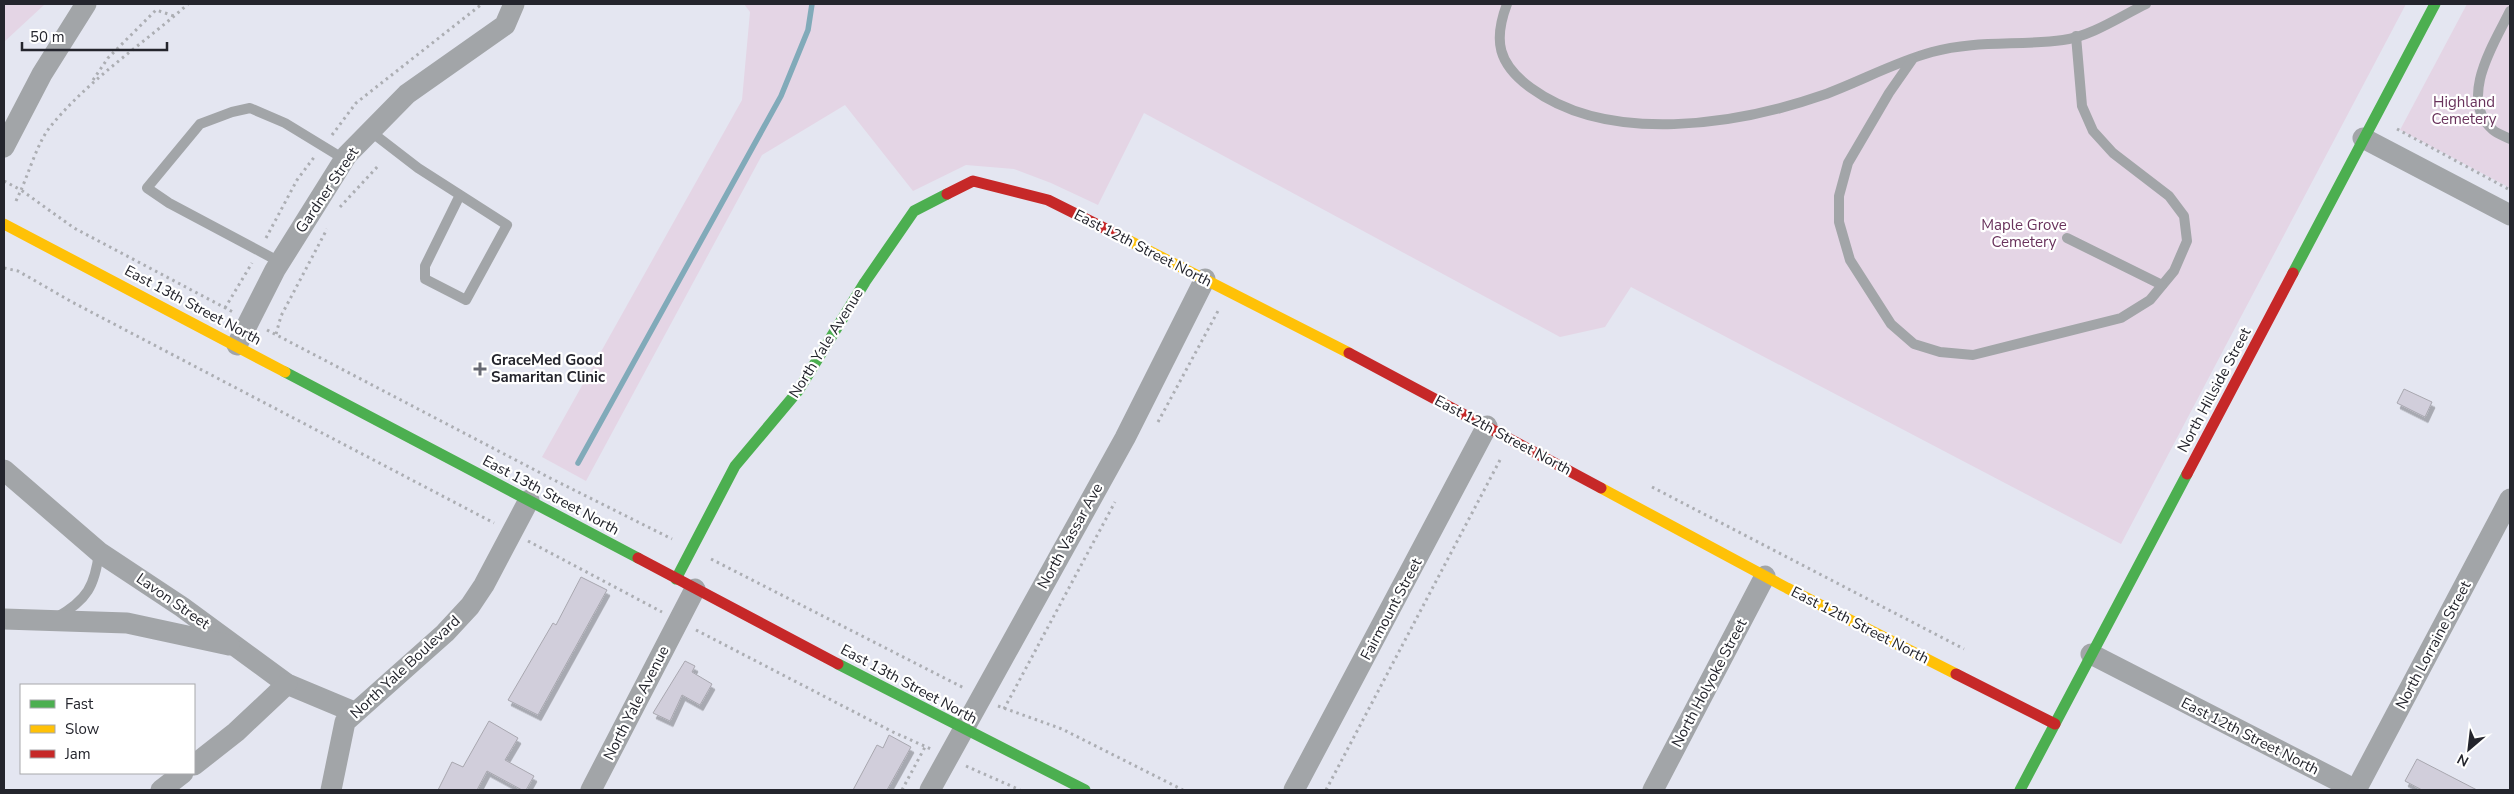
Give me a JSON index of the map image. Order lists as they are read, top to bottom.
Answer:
{
  "streets": {
    "main road": [
      "East 12th Street North",
      "East 13th Street North",
      "North Yale Avenue",
      "North Hillside Street"
    ],
    "street": [
      "Gardner Street",
      "North Vassar Ave",
      "Lavon Street",
      "Fairmount Street",
      "North Lorraine Street",
      "North Yale Boulevard",
      "North Holyoke Street"
    ]
  },
  "crossings": [
    ["Gardner Street", "East 13th Street North"],
    ["East 12th Street North", "North Yale Avenue"],
    ["East 12th Street North", "North Hillside Street"],
    ["East 12th Street North", "North Vassar Ave"],
    ["East 12th Street North", "Fairmount Street"],
    ["East 12th Street North", "North Lorraine Street"],
    ["East 12th Street North", "North Holyoke Street"],
    ["East 13th Street North", "North Yale Avenue"],
    ["East 13th Street North", "North Vassar Ave"],
    ["East 13th Street North", "North Yale Boulevard"],
    ["Lavon Street", "North Yale Boulevard"]
  ],
  "parks": ["Highland Cemetery", "Maple Grove Cemetery"],
  "places": {
    "health": ["GraceMed Good Samaritan Clinic"]
  },
  "legend": ["Fast", "Slow", "Jam"],
  "scale_bar": "50 m",
  "north": "bottom left"
}
